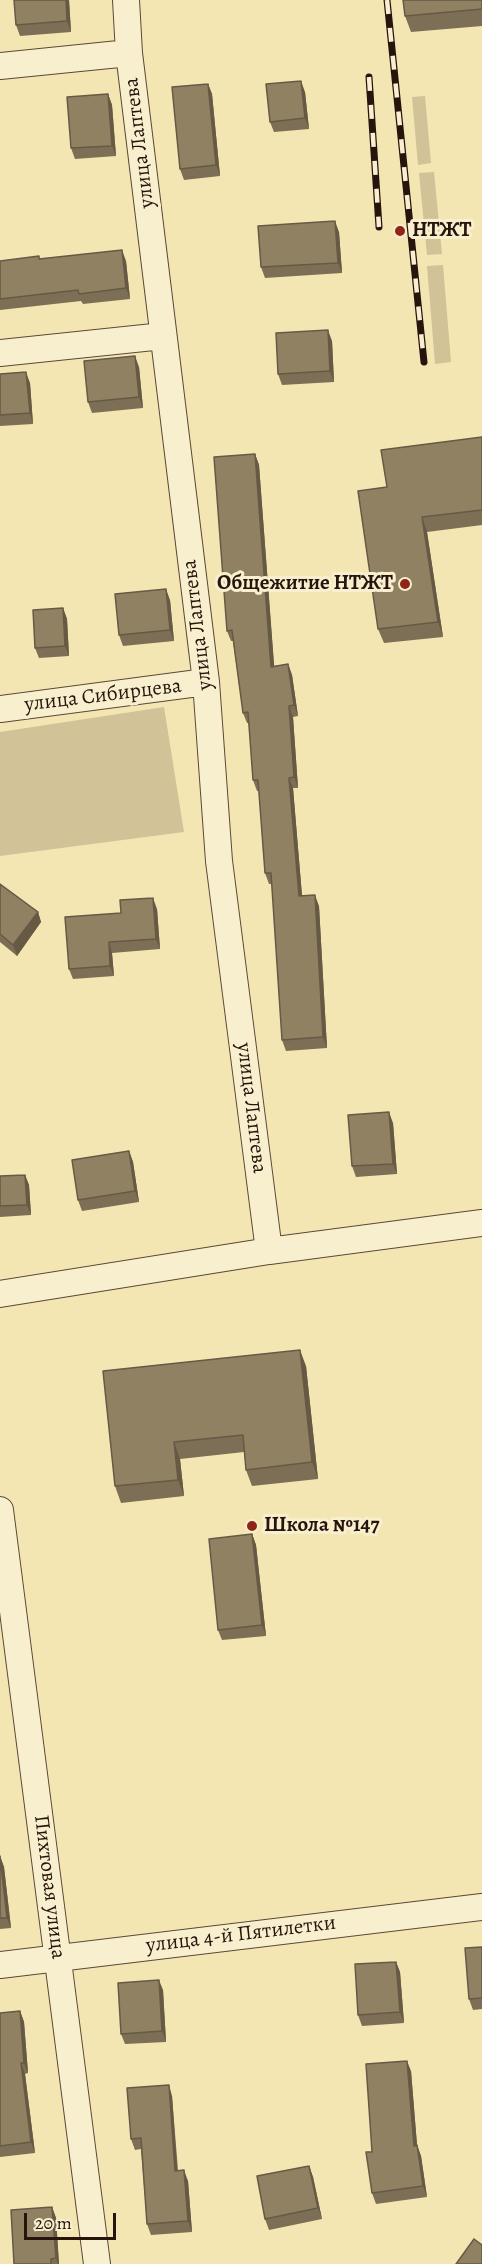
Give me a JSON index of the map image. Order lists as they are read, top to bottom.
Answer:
{
  "streets": {
    "street": [
      "улица Лаптева",
      "улица Сибирцева",
      "Пихтовая улица",
      "улица 4-й Пятилетки"
    ]
  },
  "crossings": [
    ["улица Лаптева", "улица Сибирцева"],
    ["Пихтовая улица", "улица 4-й Пятилетки"]
  ],
  "places": ["НТЖТ", "Общежитие НТЖТ", "Школа №147"],
  "scale_bar": "20 m"
}
